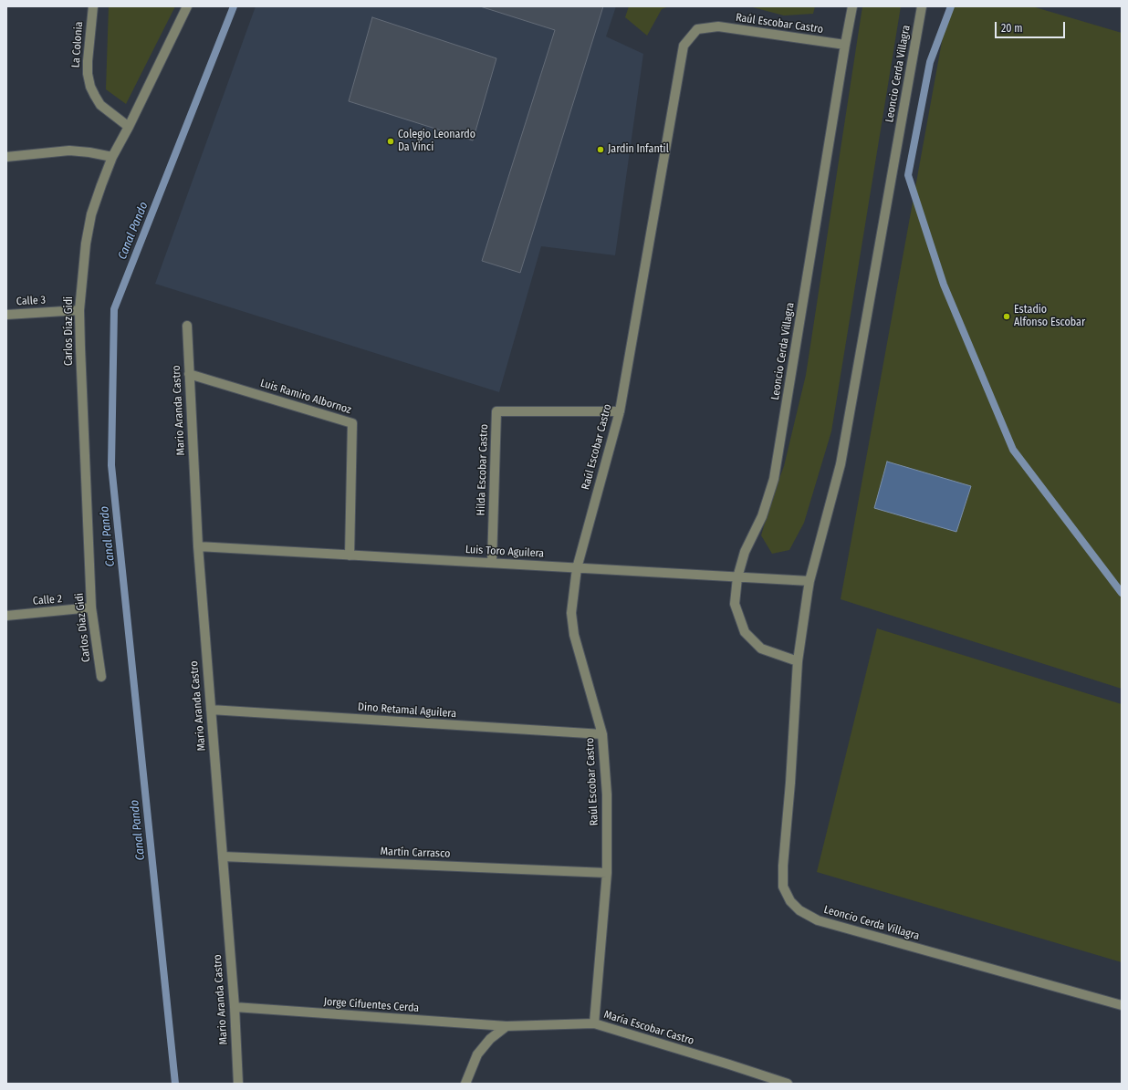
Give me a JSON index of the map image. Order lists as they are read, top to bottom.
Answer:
{
  "streets": {
    "street": [
      "Raúl Escobar Castro",
      "La Colonia",
      "Leoncio Cerda Villagra",
      "Calle 3",
      "Carlos Díaz Gidi",
      "Luis Ramiro Albornoz",
      "Mario Aranda Castro",
      "Hilda Escobar Castro",
      "Luis Toro Aguilera",
      "Calle 2",
      "Dino Retamal Aguilera",
      "Martín Carrasco",
      "Jorge Cifuentes Cerda",
      "María Escobar Castro"
    ]
  },
  "crossings": [
    ["Raúl Escobar Castro", "Leoncio Cerda Villagra"],
    ["Raúl Escobar Castro", "Hilda Escobar Castro"],
    ["Raúl Escobar Castro", "Luis Toro Aguilera"],
    ["Raúl Escobar Castro", "Dino Retamal Aguilera"],
    ["Raúl Escobar Castro", "Martín Carrasco"],
    ["Raúl Escobar Castro", "María Escobar Castro"],
    ["La Colonia", "Carlos Díaz Gidi"],
    ["Leoncio Cerda Villagra", "Luis Toro Aguilera"],
    ["Calle 3", "Carlos Díaz Gidi"],
    ["Carlos Díaz Gidi", "Calle 2"],
    ["Luis Ramiro Albornoz", "Mario Aranda Castro"],
    ["Luis Ramiro Albornoz", "Luis Toro Aguilera"],
    ["Mario Aranda Castro", "Luis Toro Aguilera"],
    ["Mario Aranda Castro", "Dino Retamal Aguilera"],
    ["Mario Aranda Castro", "Martín Carrasco"],
    ["Mario Aranda Castro", "Jorge Cifuentes Cerda"],
    ["Hilda Escobar Castro", "Luis Toro Aguilera"],
    ["Jorge Cifuentes Cerda", "María Escobar Castro"]
  ],
  "water": ["Canal Pando"],
  "places": ["Colegio Leonardo Da Vinci", "Jardin Infantil", "Estadio Alfonso Escobar"],
  "scale_bar": "20 m"
}
